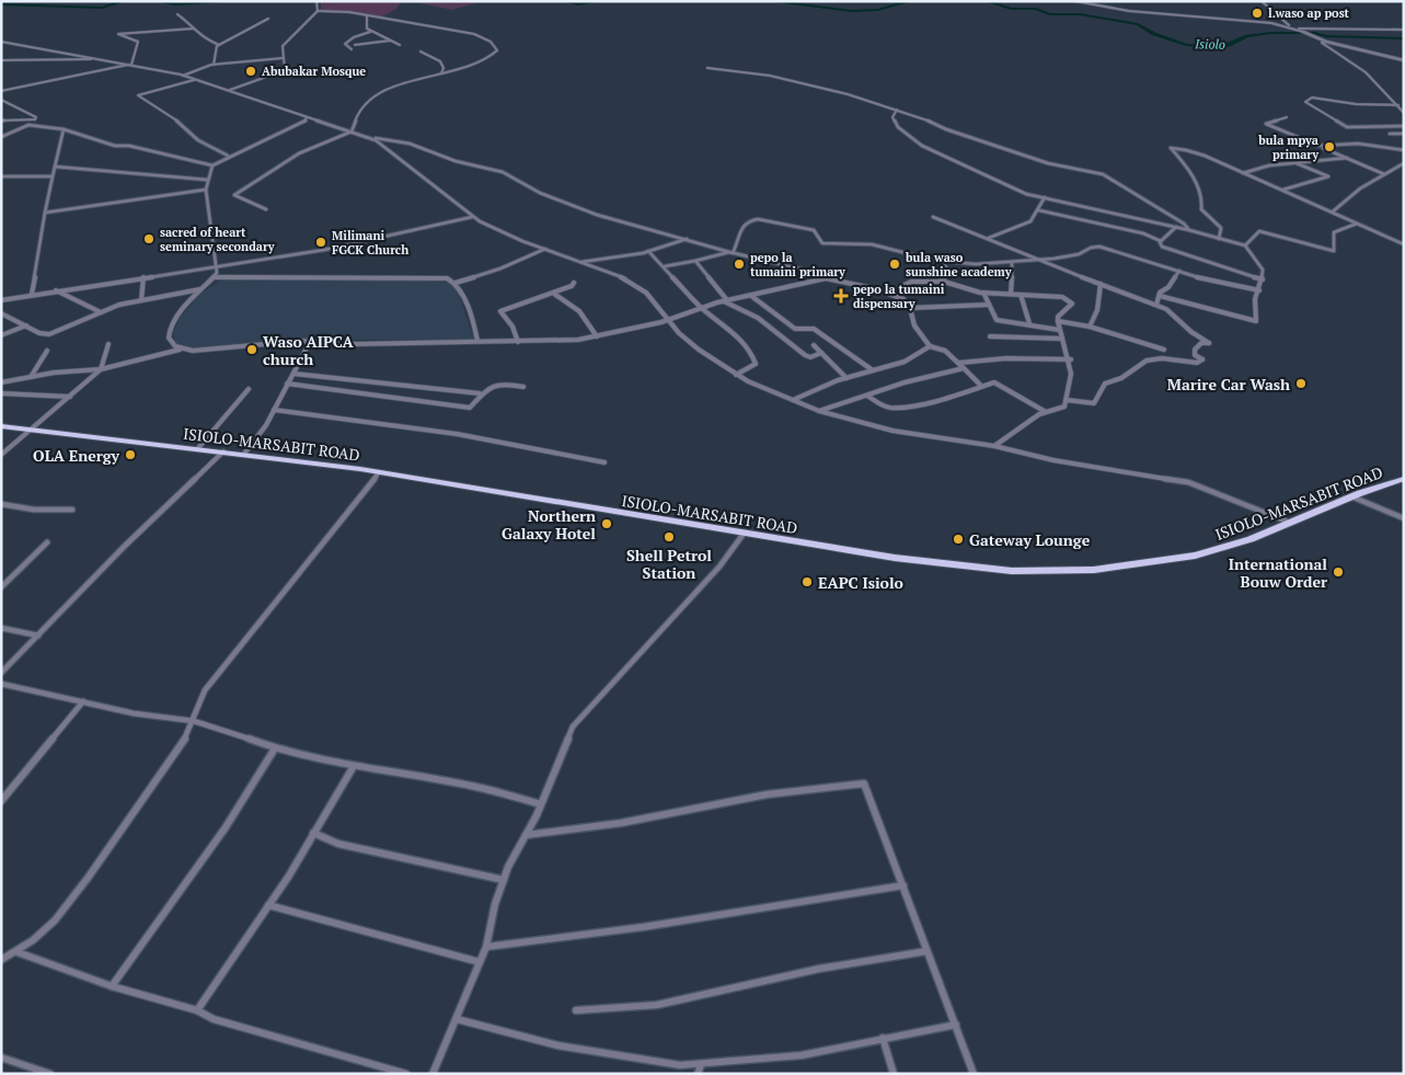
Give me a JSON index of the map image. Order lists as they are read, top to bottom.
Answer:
{
  "streets": {
    "highway": ["ISIOLO-MARSABIT ROAD"]
  },
  "water": ["Isiolo"],
  "places": {
    "other": [
      "l.waso ap post",
      "Abubakar Mosque",
      "bula mpya primary",
      "sacred of heart seminary secondary",
      "Milimani FGCK Church",
      "pepo la tumaini primary",
      "bula waso sunshine academy",
      "Waso AIPCA church",
      "Marire Car Wash",
      "OLA Energy",
      "Northern Galaxy Hotel",
      "Shell Petrol Station",
      "Gateway Lounge",
      "International Bouw Order",
      "EAPC Isiolo"
    ],
    "health": ["pepo la tumaini dispensary"]
  }
}
